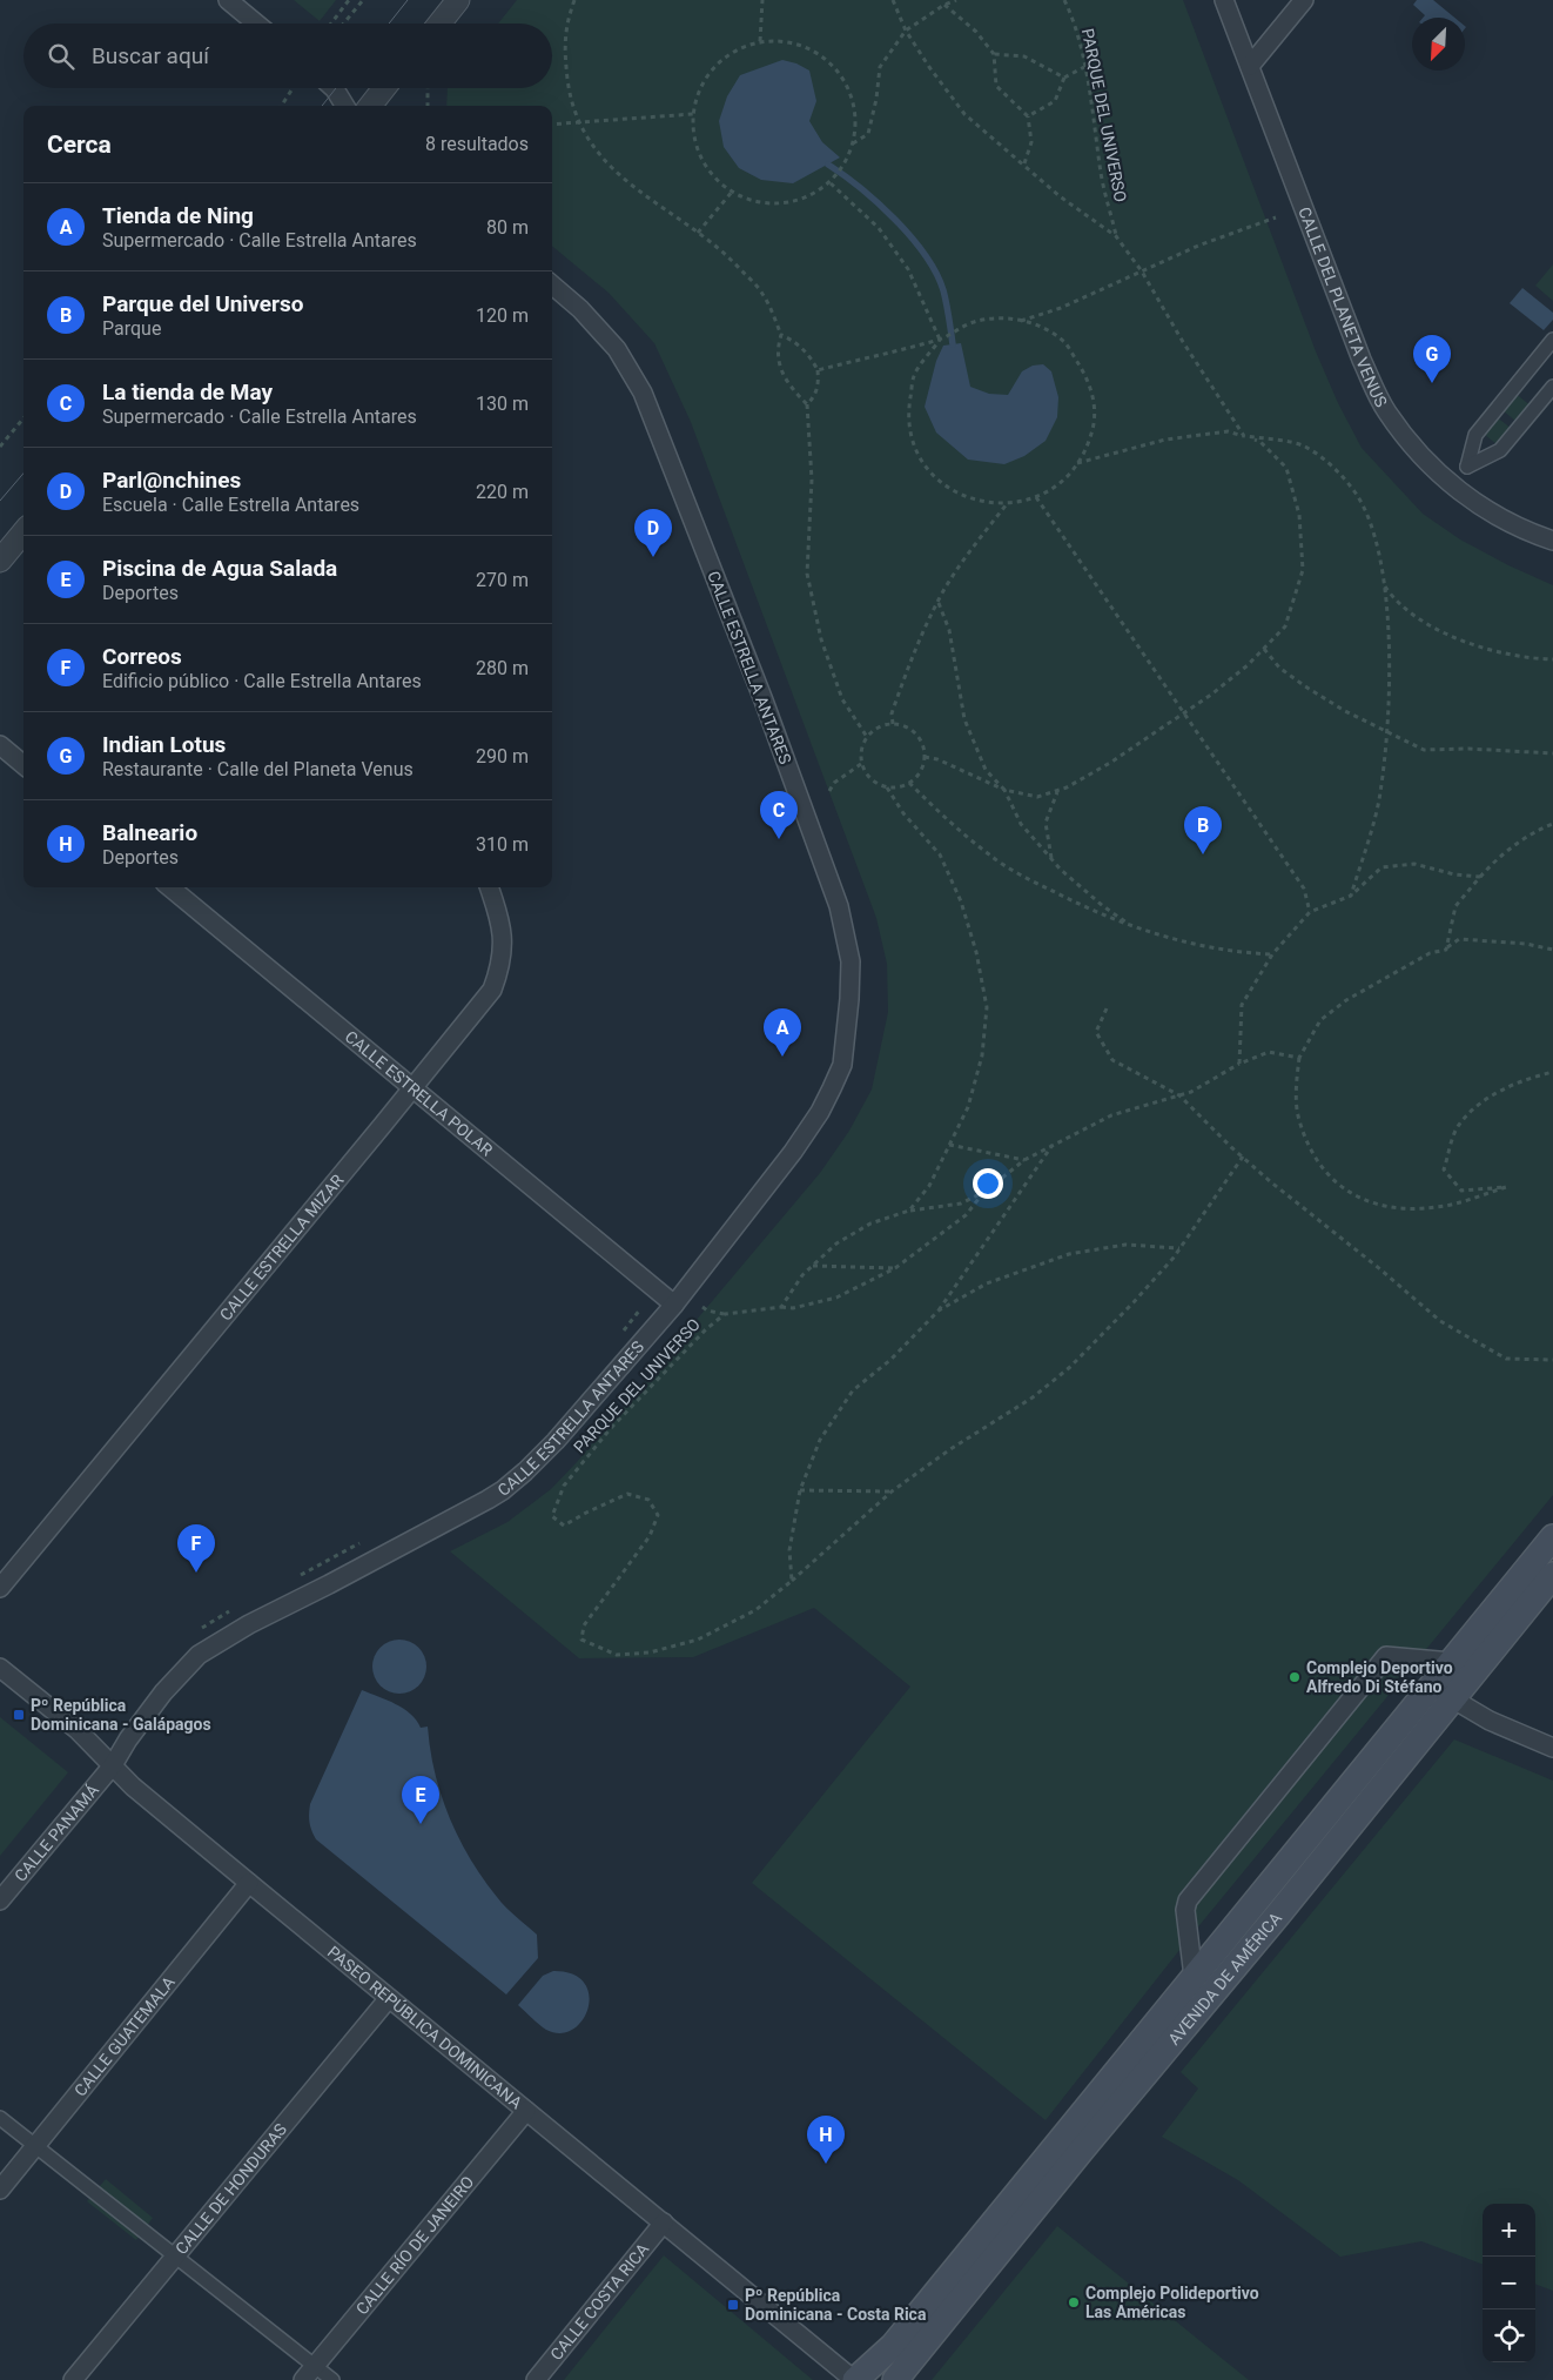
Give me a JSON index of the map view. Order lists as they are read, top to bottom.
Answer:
{
  "streets": {
    "main road": ["AVENIDA DE AMÉRICA"],
    "street": [
      "CALLE DEL PLANETA VENUS",
      "CALLE ESTRELLA ANTARES",
      "CALLE ESTRELLA POLAR",
      "CALLE ESTRELLA MIZAR",
      "CALLE PANAMÁ",
      "PASEO REPÚBLICA DOMINICANA",
      "CALLE GUATEMALA",
      "CALLE DE HONDURAS",
      "CALLE RÍO DE JANEIRO",
      "CALLE COSTA RICA"
    ],
    "path": ["PARQUE DEL UNIVERSO"]
  },
  "crossings": [
    ["CALLE ESTRELLA ANTARES", "CALLE ESTRELLA POLAR"],
    ["CALLE ESTRELLA ANTARES", "CALLE PANAMÁ"],
    ["CALLE ESTRELLA ANTARES", "PASEO REPÚBLICA DOMINICANA"],
    ["CALLE ESTRELLA POLAR", "CALLE ESTRELLA MIZAR"],
    ["CALLE PANAMÁ", "PASEO REPÚBLICA DOMINICANA"],
    ["AVENIDA DE AMÉRICA", "PASEO REPÚBLICA DOMINICANA"],
    ["PASEO REPÚBLICA DOMINICANA", "CALLE GUATEMALA"],
    ["PASEO REPÚBLICA DOMINICANA", "CALLE DE HONDURAS"],
    ["PASEO REPÚBLICA DOMINICANA", "CALLE RÍO DE JANEIRO"],
    ["PASEO REPÚBLICA DOMINICANA", "CALLE COSTA RICA"]
  ],
  "places": {
    "other": ["Complejo Deportivo Alfredo Di Stéfano", "Complejo Polideportivo Las Américas"],
    "transit": ["Pº República Dominicana - Galápagos", "Pº República Dominicana - Costa Rica"]
  },
  "north": "bottom left",
  "page": {
    "search": "Buscar aquí",
    "heading": ["Cerca", "8 resultados"],
    "list": [
      {
        "mark": "A",
        "name": "Tienda de Ning",
        "note": "Supermercado · Calle Estrella Antares",
        "value": "80 m"
      },
      {
        "mark": "B",
        "name": "Parque del Universo",
        "note": "Parque",
        "value": "120 m"
      },
      {
        "mark": "C",
        "name": "La tienda de May",
        "note": "Supermercado · Calle Estrella Antares",
        "value": "130 m"
      },
      {
        "mark": "D",
        "name": "Parl@nchines",
        "note": "Escuela · Calle Estrella Antares",
        "value": "220 m"
      },
      {
        "mark": "E",
        "name": "Piscina de Agua Salada",
        "note": "Deportes",
        "value": "270 m"
      },
      {
        "mark": "F",
        "name": "Correos",
        "note": "Edificio público · Calle Estrella Antares",
        "value": "280 m"
      },
      {
        "mark": "G",
        "name": "Indian Lotus",
        "note": "Restaurante · Calle del Planeta Venus",
        "value": "290 m"
      },
      {
        "mark": "H",
        "name": "Balneario",
        "note": "Deportes",
        "value": "310 m"
      }
    ],
    "pins": [
      "G",
      "D",
      "C",
      "B",
      "A",
      "F",
      "E",
      "H"
    ],
    "map_buttons": ["+", "−"]
  }
}
